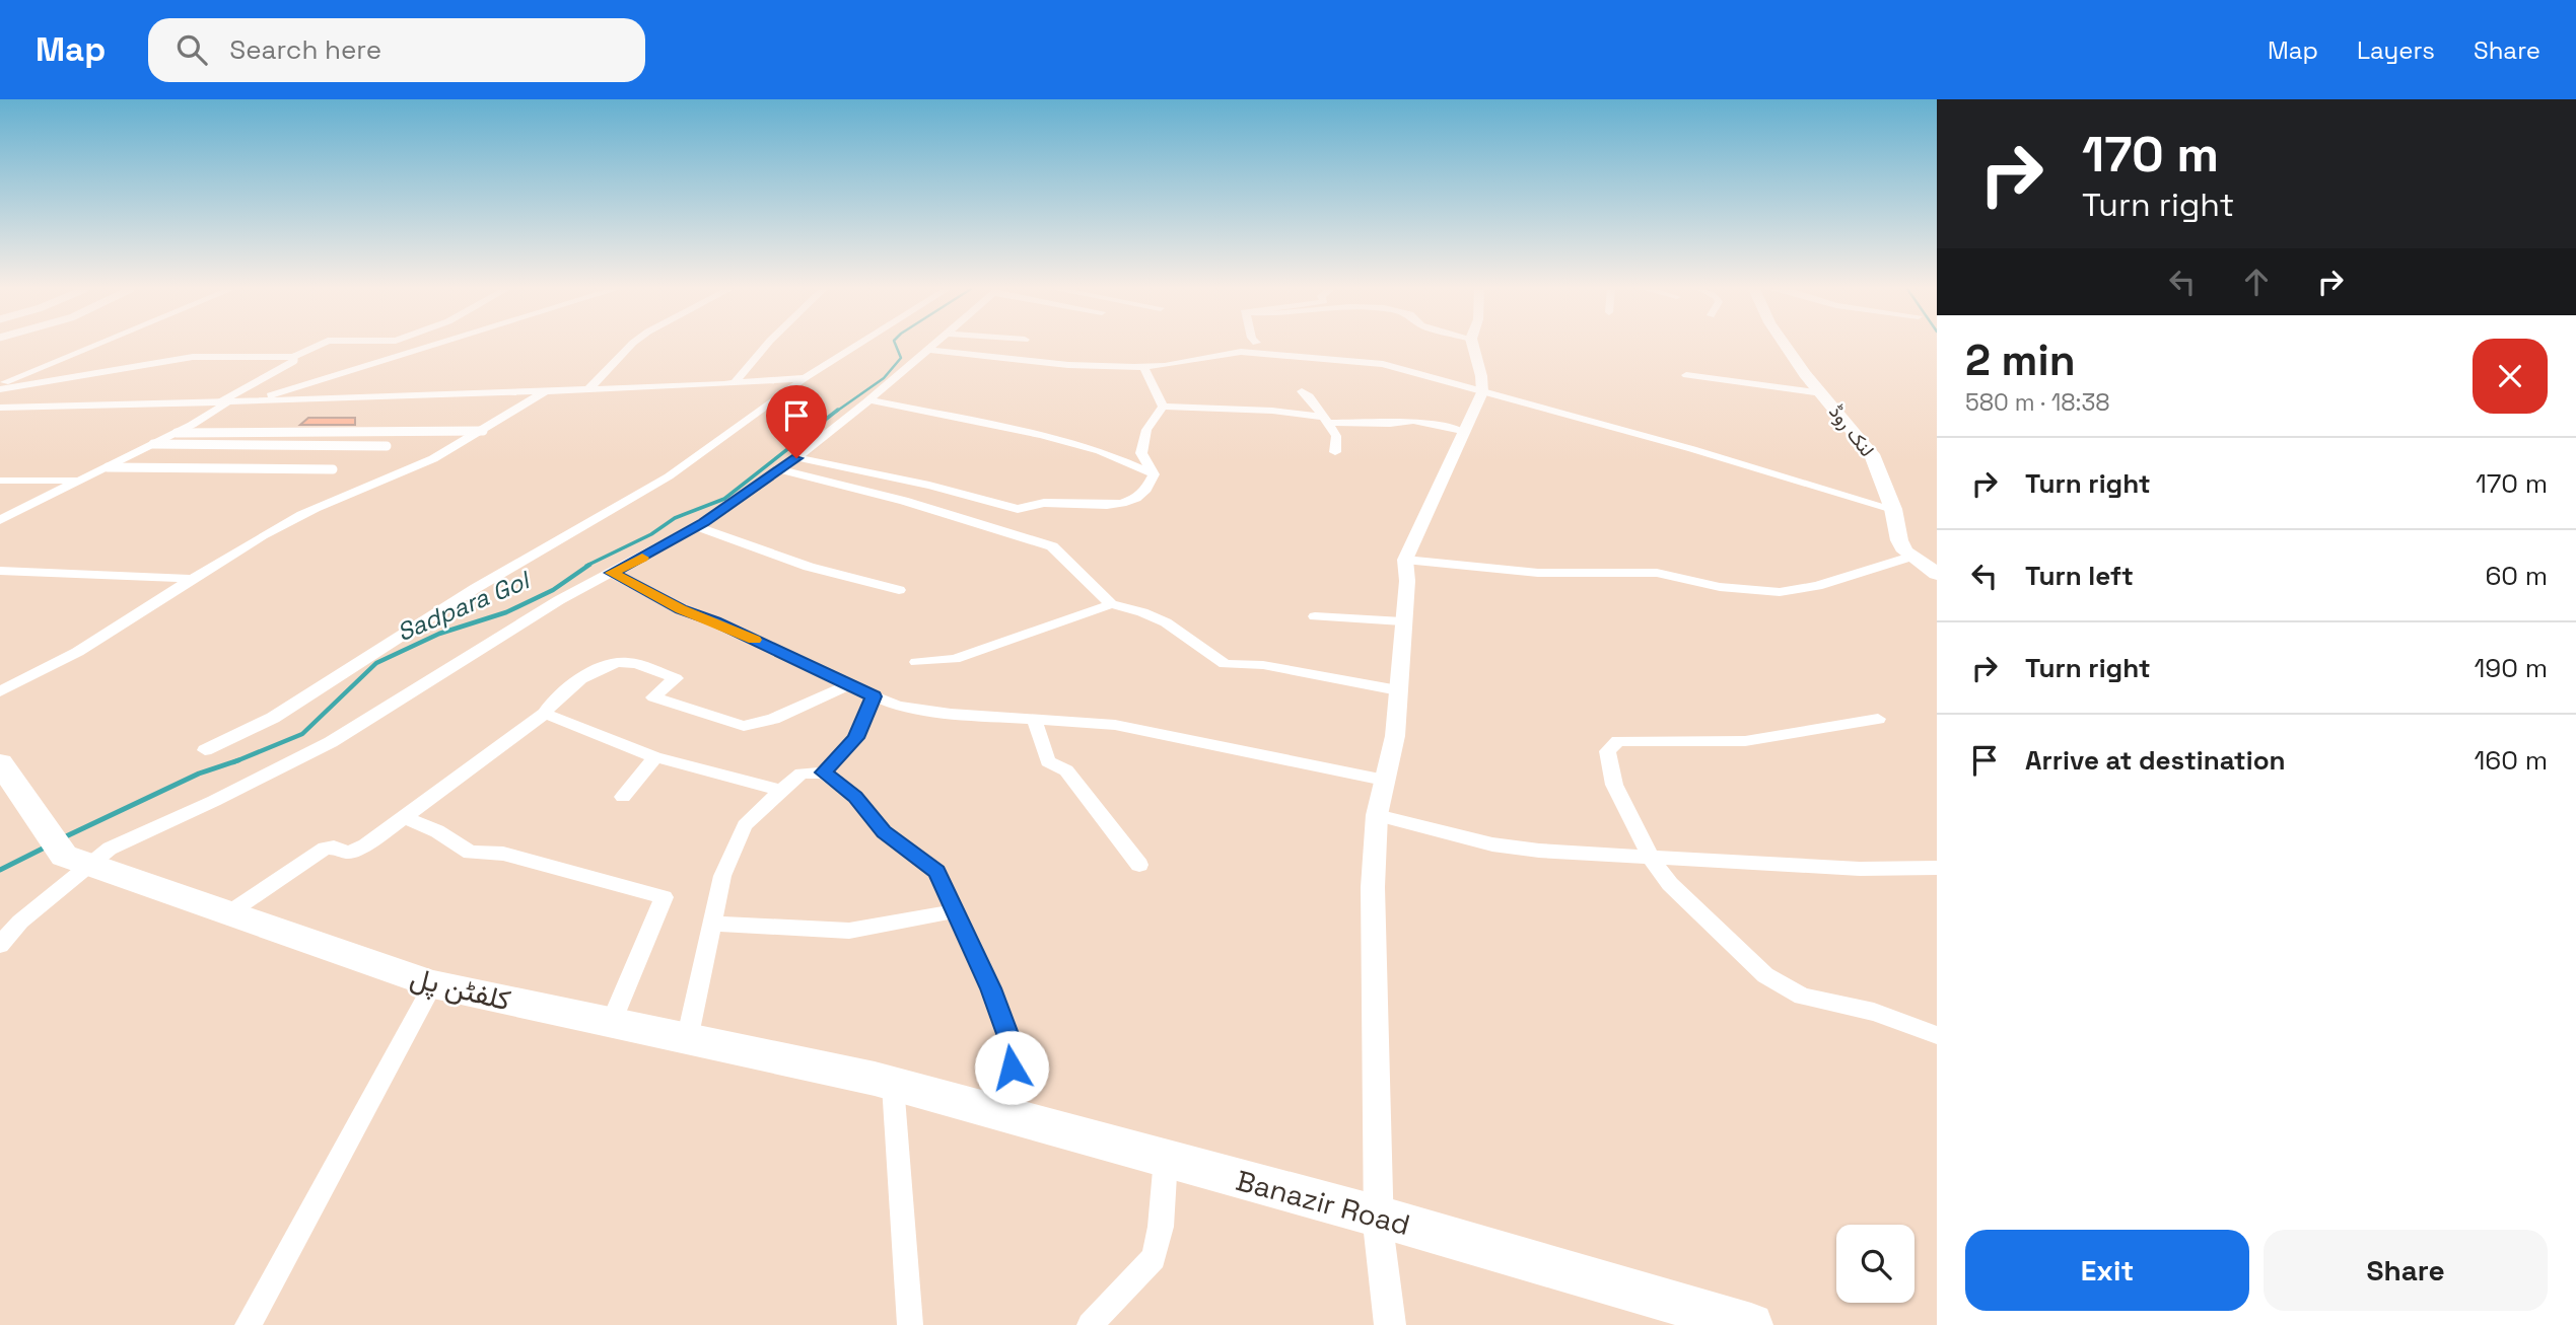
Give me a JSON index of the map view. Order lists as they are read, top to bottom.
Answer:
{
  "streets": {
    "highway": ["کلفٹن پل", "Banazir Road"],
    "main road": ["لنک روڈ"]
  },
  "crossings": [
    ["کلفٹن پل", "Banazir Road"]
  ],
  "water": ["Sadpara Gol"],
  "page": {
    "header": "Map",
    "search": "Search here",
    "nav": ["Map", "Layers", "Share"],
    "turn": ["170 m", "Turn right"],
    "heading": ["2 min", "580 m · 18:38"],
    "list": [
      {
        "name": "Turn right",
        "value": "170 m"
      },
      {
        "name": "Turn left",
        "value": "60 m"
      },
      {
        "name": "Turn right",
        "value": "190 m"
      },
      {
        "name": "Arrive at destination",
        "value": "160 m"
      }
    ],
    "buttons": ["Exit", "Share"]
  }
}
